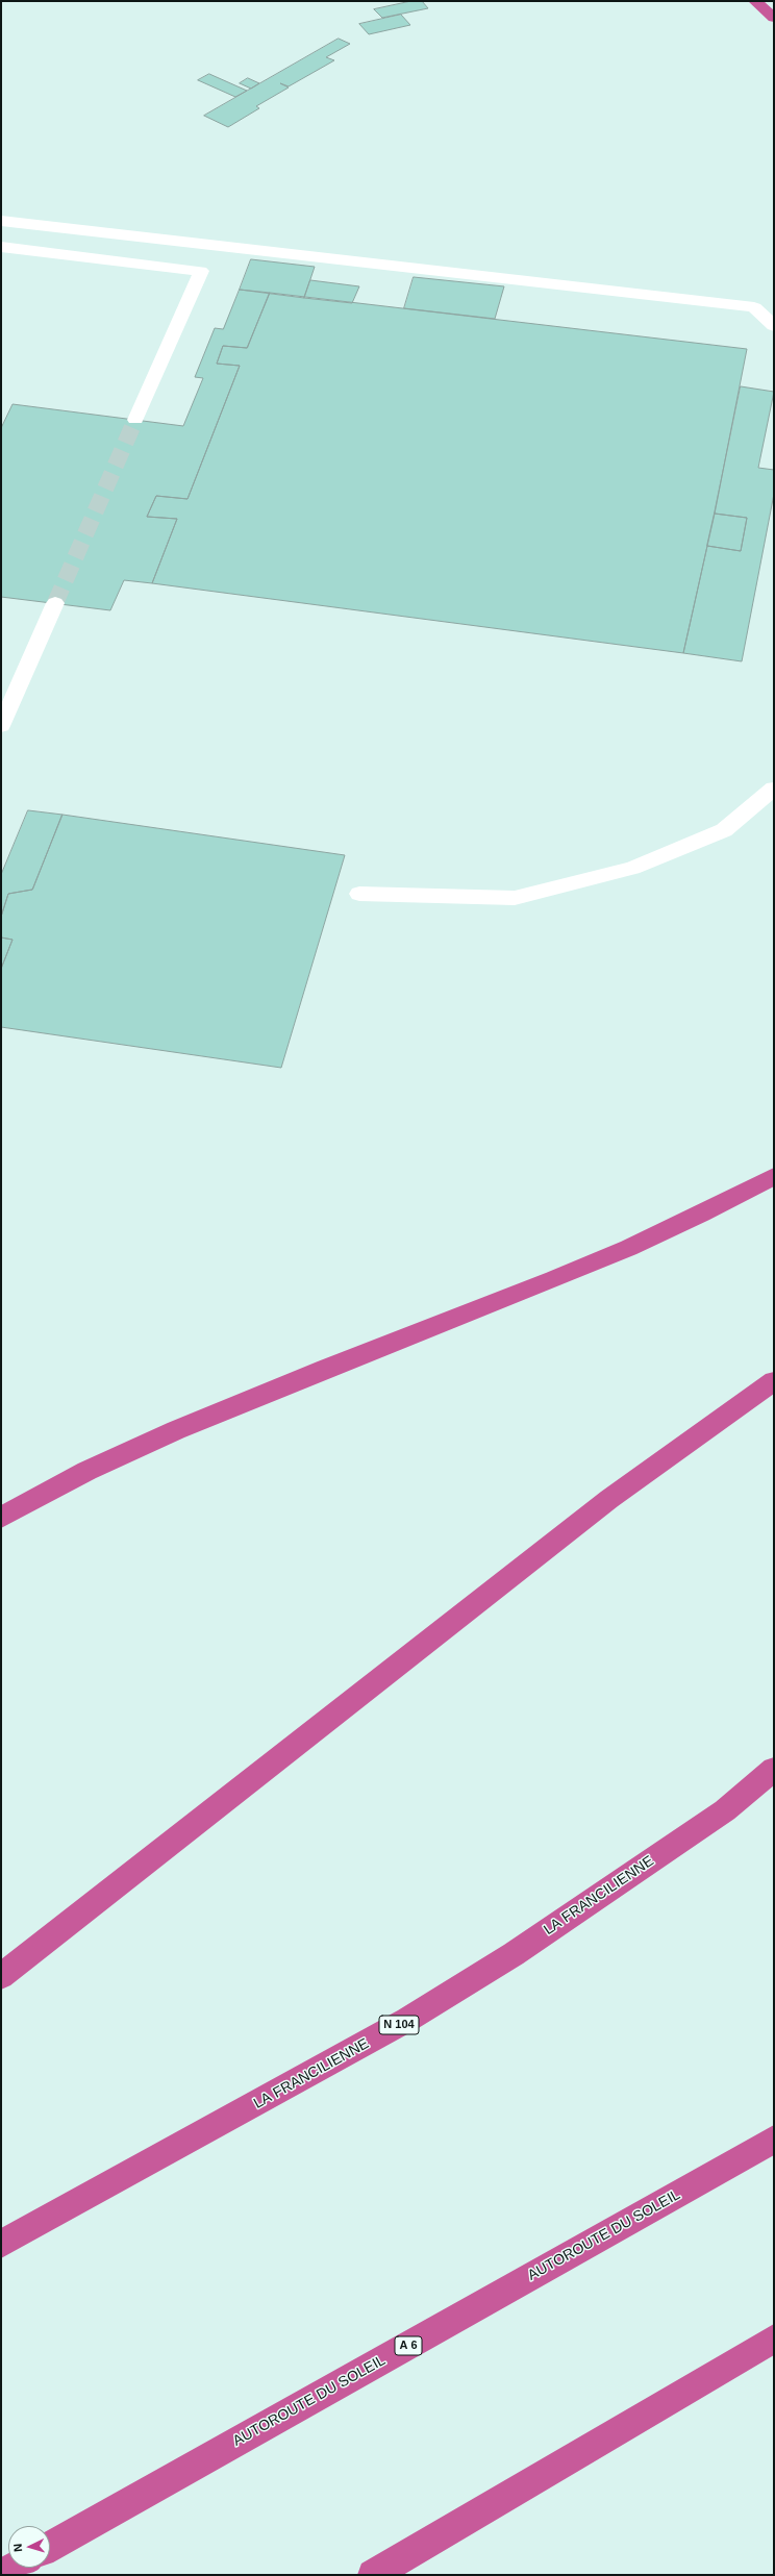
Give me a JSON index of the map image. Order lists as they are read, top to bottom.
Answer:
{
  "streets": {
    "highway": [
      "LA FRANCILIENNE",
      "N 104",
      "AUTOROUTE DU SOLEIL",
      "A 6"
    ]
  },
  "north": "left"
}
